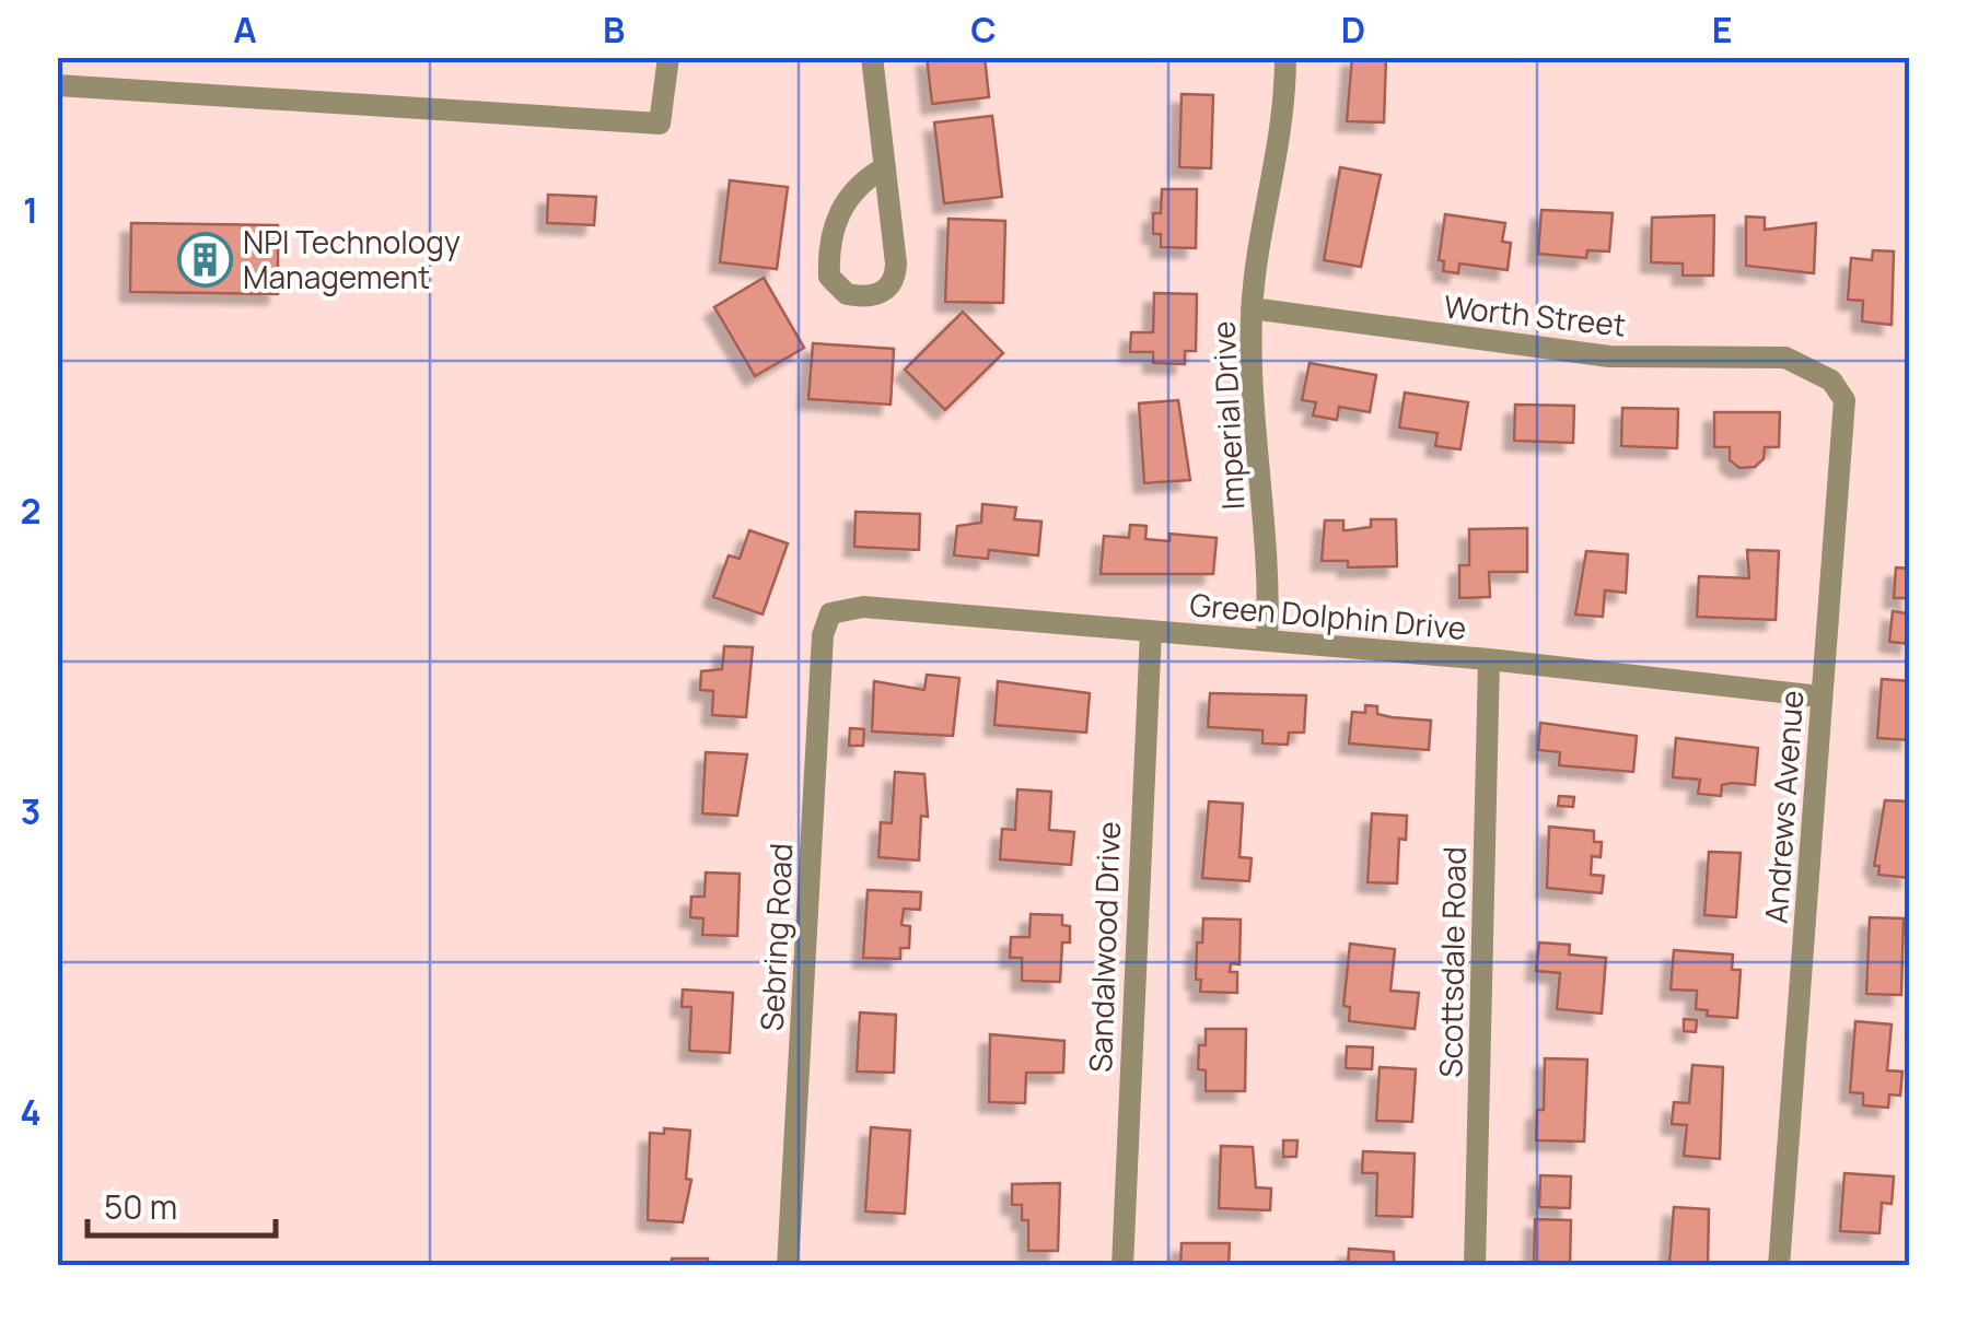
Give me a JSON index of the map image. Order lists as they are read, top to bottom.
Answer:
{
  "streets": {
    "street": [
      "Worth Street",
      "Imperial Drive",
      "Green Dolphin Drive",
      "Andrews Avenue",
      "Sebring Road",
      "Sandalwood Drive",
      "Scottsdale Road"
    ]
  },
  "crossings": [
    ["Worth Street", "Imperial Drive"],
    ["Worth Street", "Andrews Avenue"],
    ["Imperial Drive", "Green Dolphin Drive"],
    ["Green Dolphin Drive", "Andrews Avenue"],
    ["Green Dolphin Drive", "Sebring Road"],
    ["Green Dolphin Drive", "Sandalwood Drive"],
    ["Green Dolphin Drive", "Scottsdale Road"]
  ],
  "places": {
    "building": ["NPI Technology Management"]
  },
  "scale_bar": "50 m",
  "grid": {
    "columns": [
      "A",
      "B",
      "C",
      "D",
      "E"
    ],
    "rows": [
      "1",
      "2",
      "3",
      "4"
    ]
  }
}
